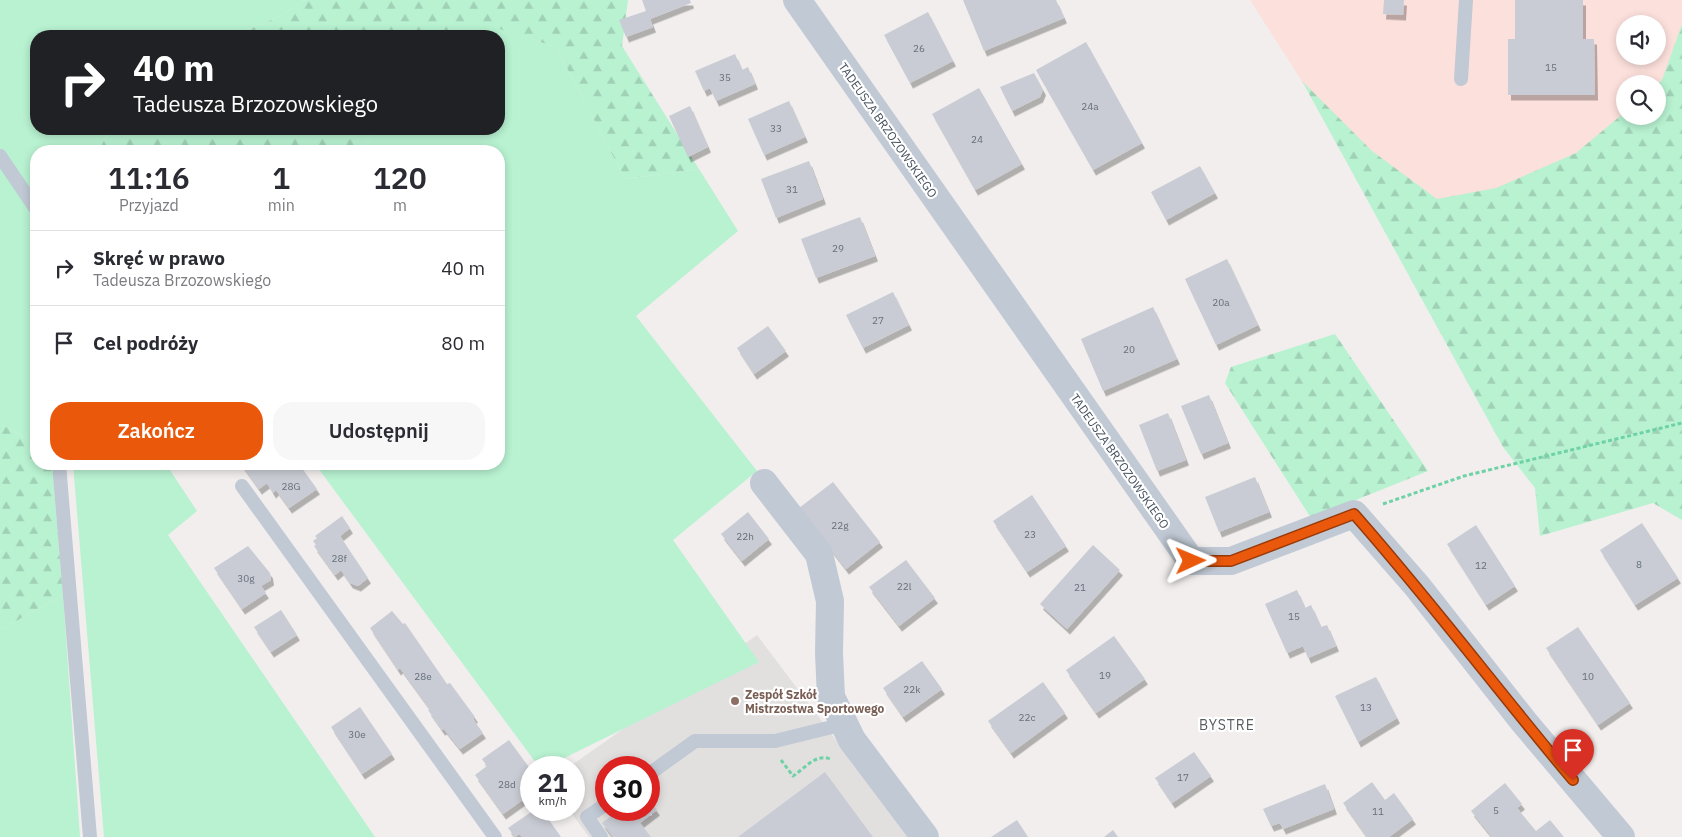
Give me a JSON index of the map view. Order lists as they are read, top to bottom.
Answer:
{
  "streets": {
    "street": ["TADEUSZA BRZOZOWSKIEGO"]
  },
  "districts": ["BYSTRE"],
  "places": ["Zespół Szkół Mistrzostwa Sportowego"],
  "house_numbers": [
    "26",
    "15",
    "35",
    "24a",
    "33",
    "24",
    "31",
    "29",
    "20a",
    "27",
    "20",
    "28G",
    "22g",
    "23",
    "22h",
    "28f",
    "8",
    "12",
    "30g",
    "22l",
    "21",
    "15",
    "19",
    "28e",
    "10",
    "22k",
    "13",
    "22c",
    "30e",
    "17",
    "28d",
    "5",
    "11"
  ],
  "page": {
    "turn": ["40 m", "Tadeusza Brzozowskiego"],
    "eta": [
      "11:16",
      "Przyjazd",
      "1",
      "min",
      "120",
      "m"
    ],
    "list": [
      {
        "name": "Skręć w prawo",
        "note": "Tadeusza Brzozowskiego",
        "value": "40 m"
      },
      {
        "name": "Cel podróży",
        "value": "80 m"
      }
    ],
    "buttons": ["Zakończ", "Udostępnij"],
    "speed": "21 km/h",
    "limit": "30"
  }
}
